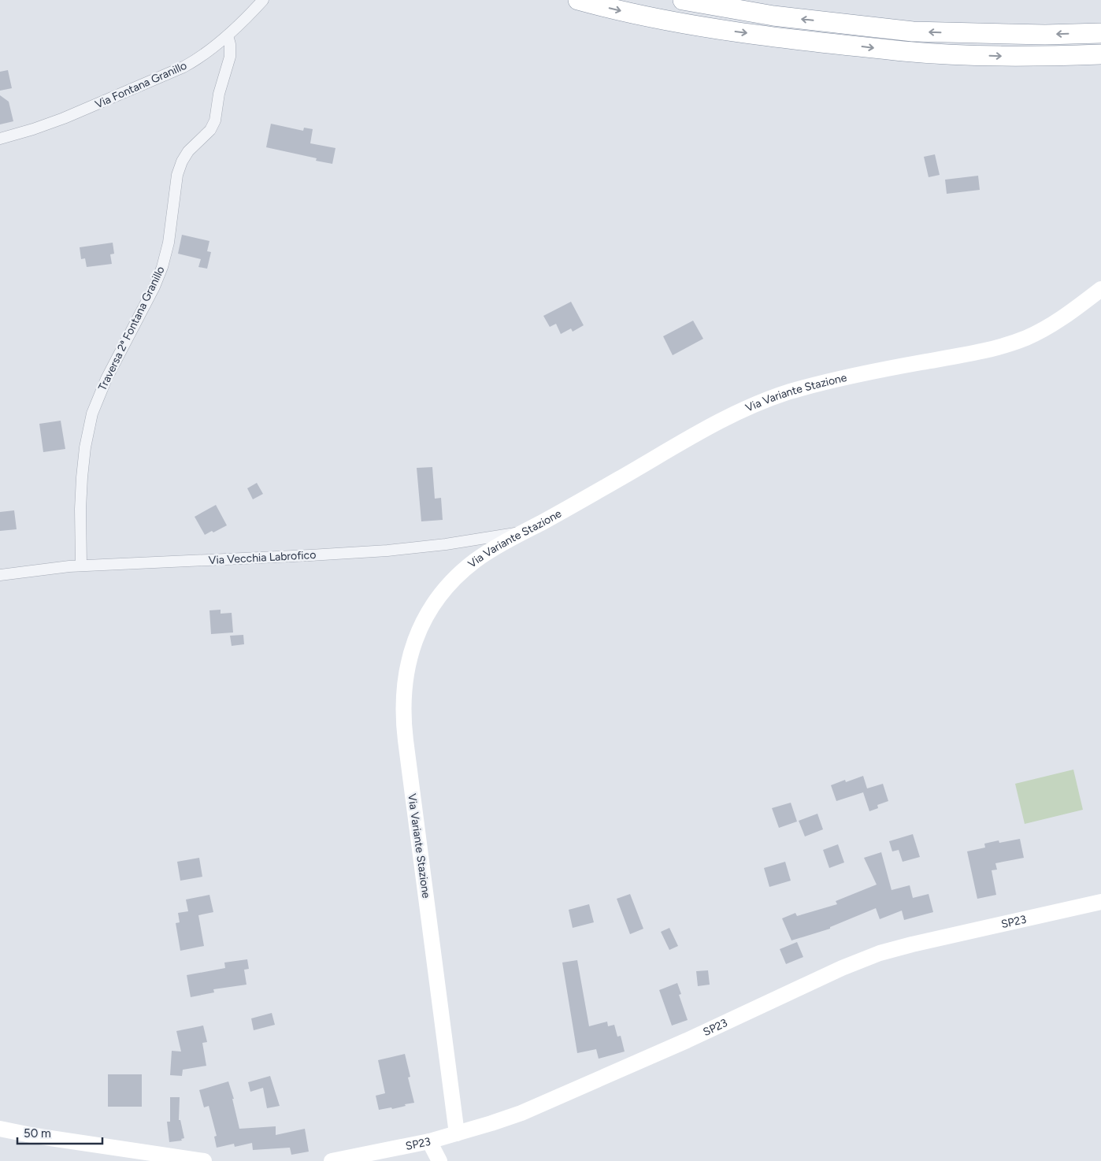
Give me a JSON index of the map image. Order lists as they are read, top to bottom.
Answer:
{
  "streets": {
    "street": [
      "Via Fontana Granillo",
      "Traversa 2ª Fontana Granillo",
      "Via Variante Stazione",
      "Via Vecchia Labrofico",
      "SP23"
    ]
  },
  "crossings": [
    ["Via Fontana Granillo", "Traversa 2ª Fontana Granillo"],
    ["Traversa 2ª Fontana Granillo", "Via Vecchia Labrofico"],
    ["Via Variante Stazione", "Via Vecchia Labrofico"],
    ["Via Variante Stazione", "SP23"]
  ],
  "scale_bar": "50 m"
}
